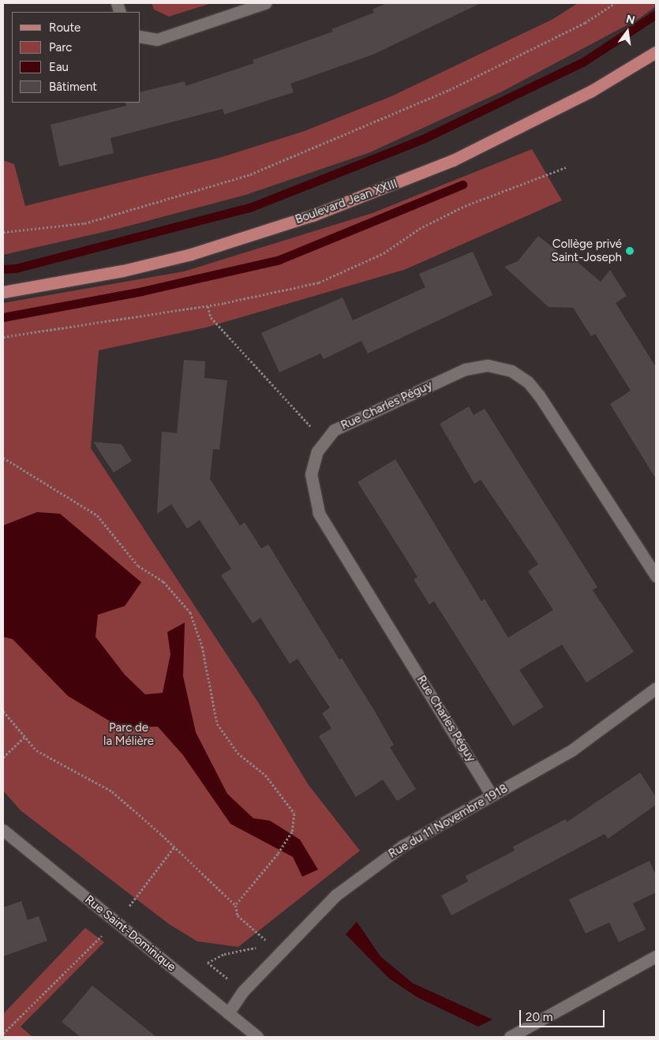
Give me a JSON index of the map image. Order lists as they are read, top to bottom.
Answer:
{
  "streets": {
    "main road": ["Boulevard Jean XXIII"],
    "street": ["Rue Charles Péguy", "Rue du 11 Novembre 1918", "Rue Saint-Dominique"]
  },
  "crossings": [
    ["Rue Charles Péguy", "Rue du 11 Novembre 1918"],
    ["Rue du 11 Novembre 1918", "Rue Saint-Dominique"]
  ],
  "parks": ["Parc de la Mélière"],
  "places": ["Collège privé Saint-Joseph"],
  "legend": [
    "Route",
    "Parc",
    "Eau",
    "Bâtiment"
  ],
  "scale_bar": "20 m",
  "north": "top"
}
